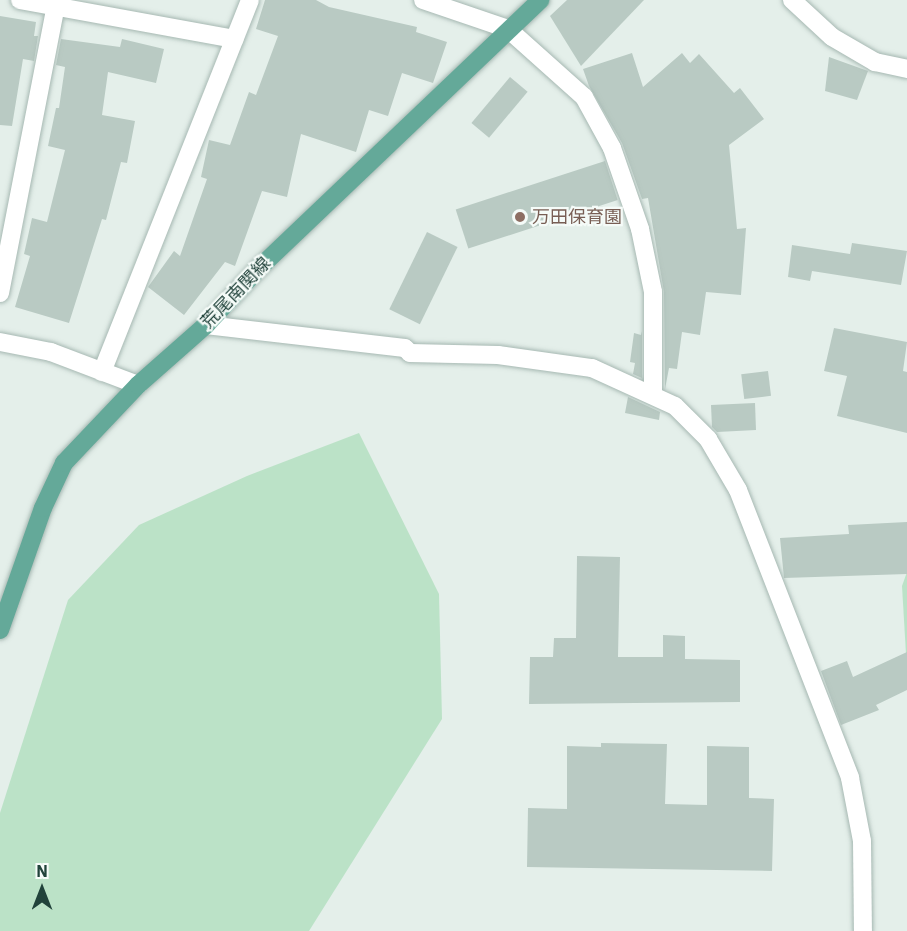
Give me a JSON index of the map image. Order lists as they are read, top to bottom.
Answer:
{
  "streets": {
    "main road": ["荒尾南関線"]
  },
  "places": ["万田保育園"],
  "north": "top"
}
